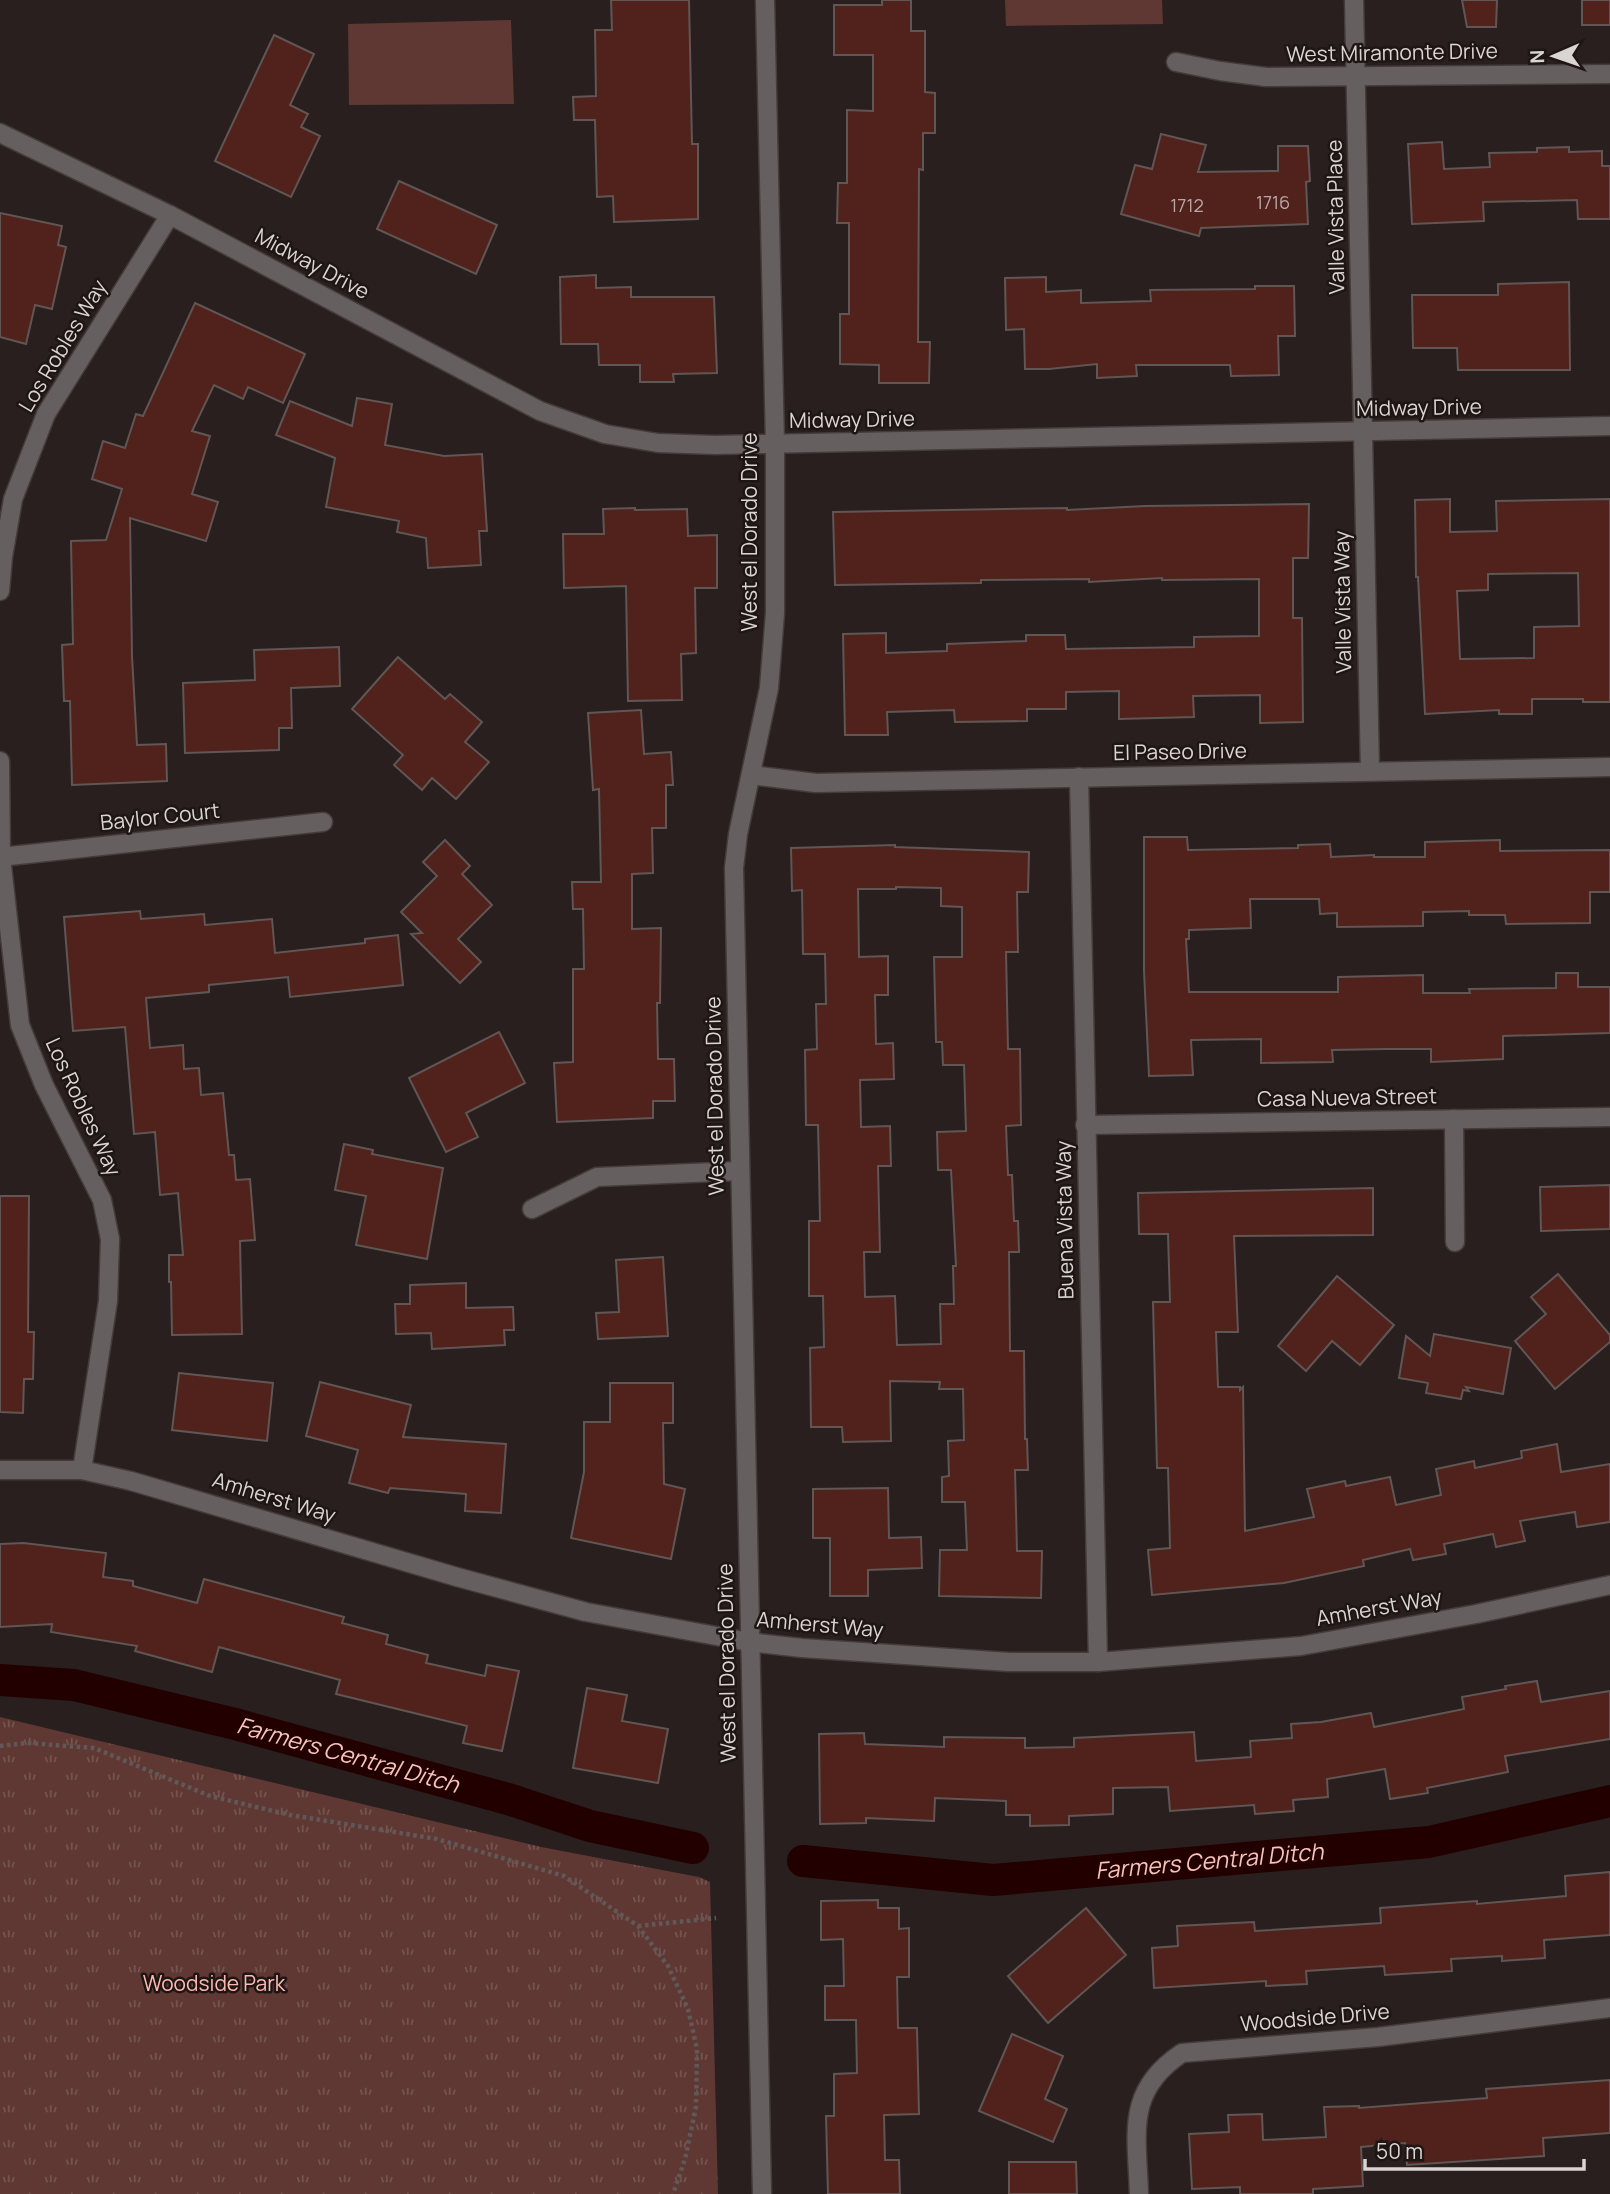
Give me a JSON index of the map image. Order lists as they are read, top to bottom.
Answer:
{
  "streets": {
    "street": [
      "West Miramonte Drive",
      "Valle Vista Place",
      "Midway Drive",
      "Los Robles Way",
      "West el Dorado Drive",
      "Valle Vista Way",
      "El Paseo Drive",
      "Baylor Court",
      "Casa Nueva Street",
      "Buena Vista Way",
      "Amherst Way",
      "Woodside Drive"
    ]
  },
  "crossings": [
    ["West Miramonte Drive", "Valle Vista Place"],
    ["Valle Vista Place", "Midway Drive"],
    ["Valle Vista Place", "Valle Vista Way"],
    ["Midway Drive", "Los Robles Way"],
    ["Midway Drive", "West el Dorado Drive"],
    ["Midway Drive", "Valle Vista Way"],
    ["Los Robles Way", "Baylor Court"],
    ["Los Robles Way", "Amherst Way"],
    ["West el Dorado Drive", "El Paseo Drive"],
    ["West el Dorado Drive", "Amherst Way"],
    ["Valle Vista Way", "El Paseo Drive"],
    ["El Paseo Drive", "Buena Vista Way"],
    ["Casa Nueva Street", "Buena Vista Way"],
    ["Buena Vista Way", "Amherst Way"]
  ],
  "water": ["Farmers Central Ditch"],
  "parks": ["Woodside Park"],
  "house_numbers": ["1716", "1712"],
  "scale_bar": "50 m",
  "north": "left"
}
